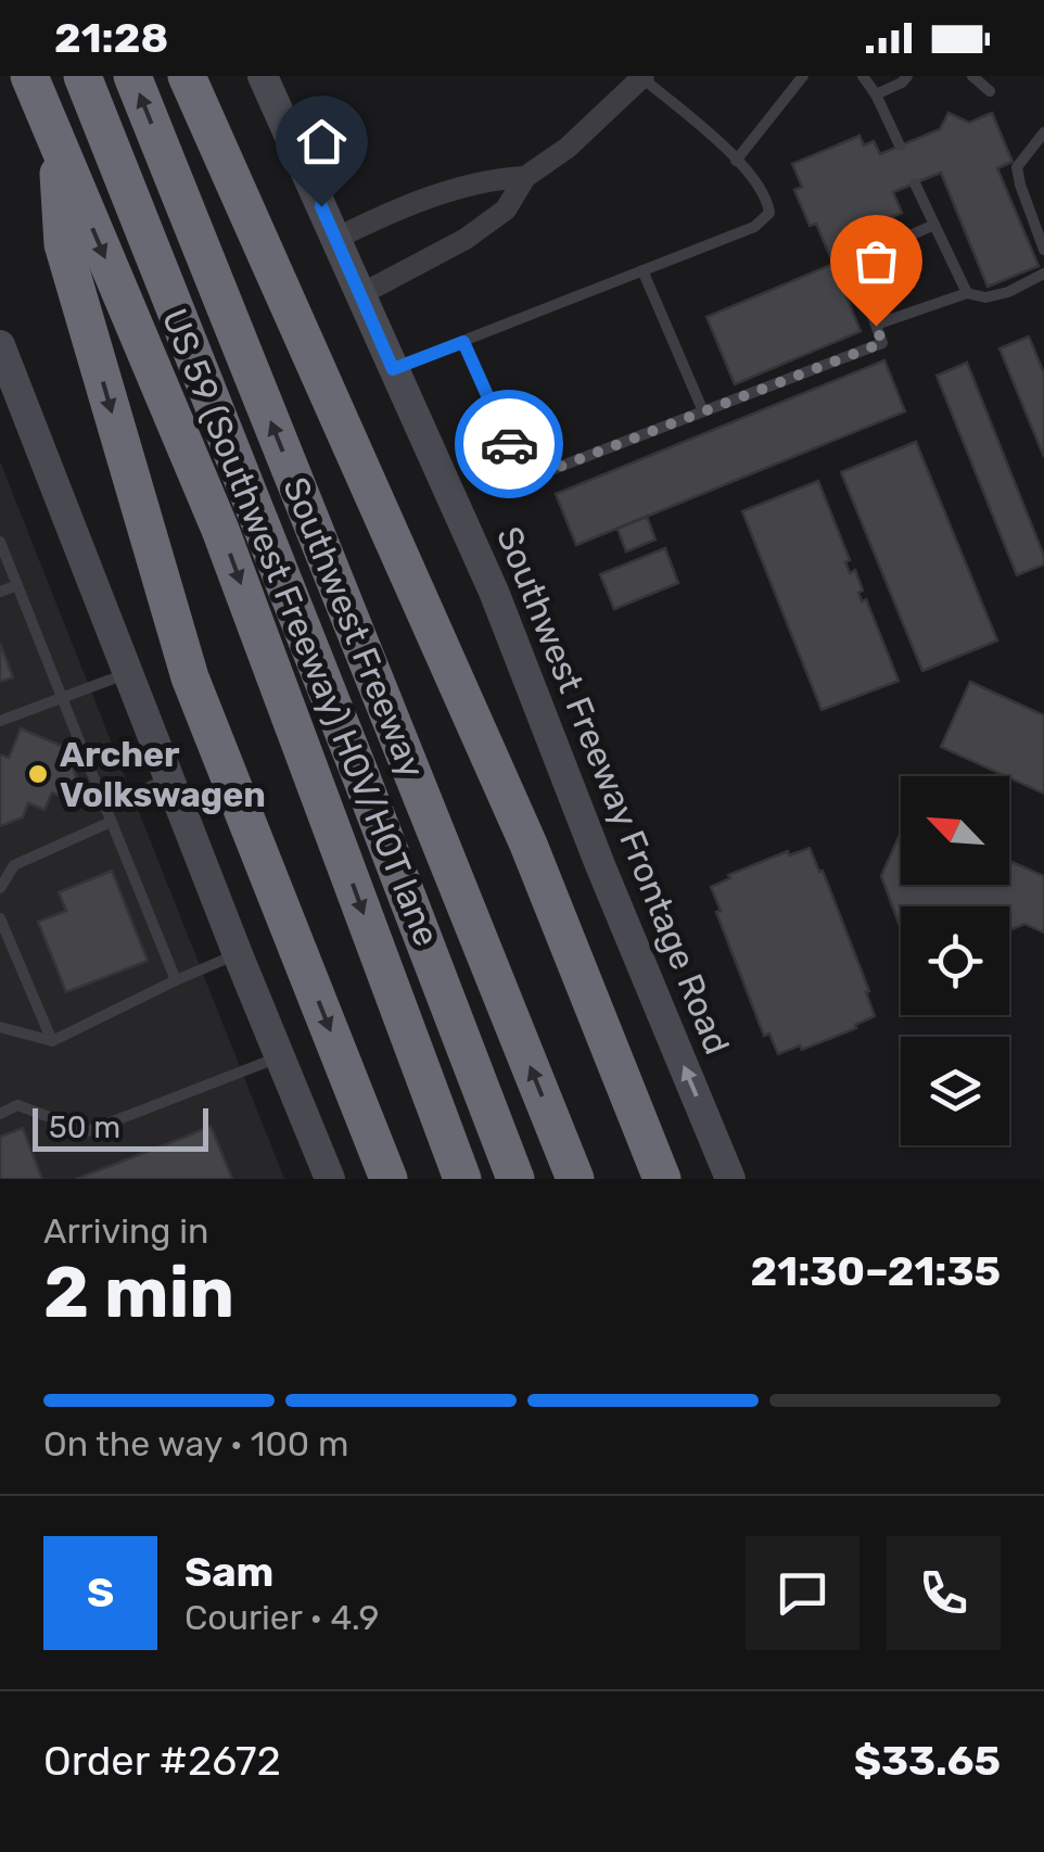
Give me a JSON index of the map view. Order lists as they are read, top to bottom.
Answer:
{
  "streets": {
    "highway": ["US 59 (Southwest Freeway) HOV/HOT lane", "Southwest Freeway"],
    "main road": ["Southwest Freeway Frontage Road"]
  },
  "one_way": ["Southwest Freeway Frontage Road"],
  "places": ["Archer Volkswagen"],
  "scale_bar": "50 m",
  "north": "top left",
  "page": {
    "status": "21:28",
    "scale": "50 m",
    "heading": ["2 min", "Arriving in", "21:30–21:35"],
    "panel": [
      "Sam",
      "Courier · 4.9",
      "Order #2672",
      "$33.65"
    ],
    "bar": "On the way · 100 m",
    "round": "S"
  }
}
